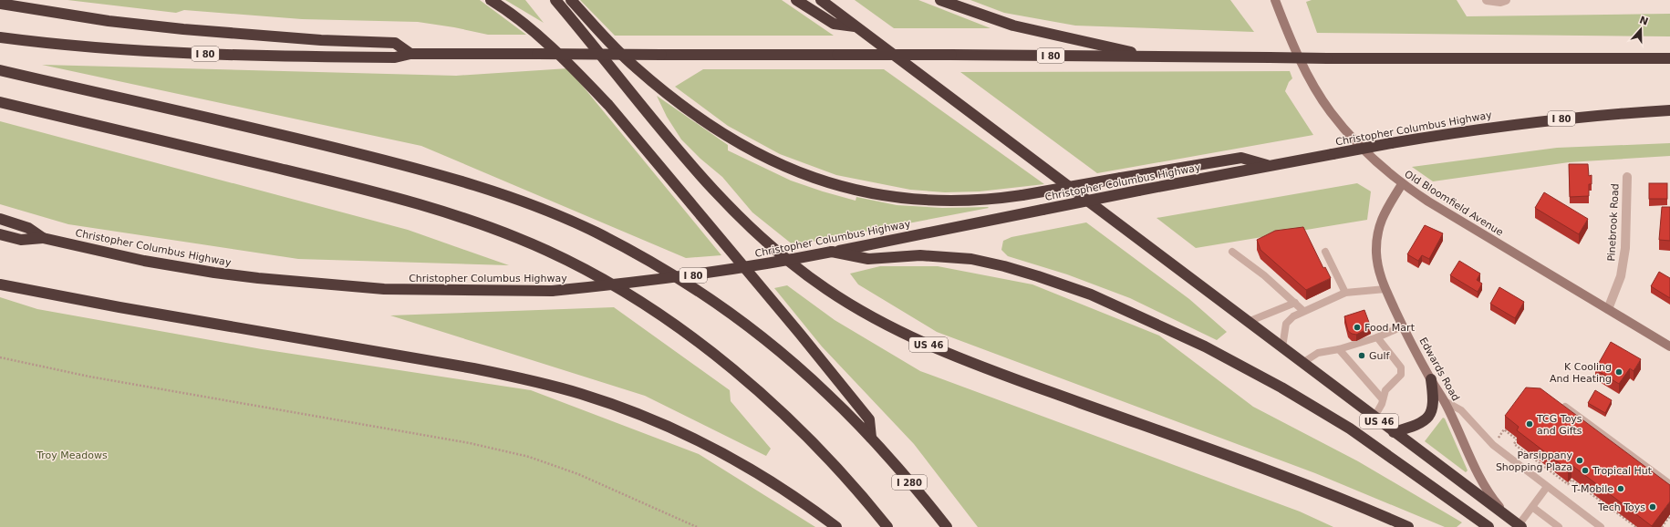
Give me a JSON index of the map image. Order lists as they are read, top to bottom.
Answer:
{
  "streets": {
    "highway": [
      "I 80",
      "Christopher Columbus Highway",
      "US 46",
      "I 280"
    ],
    "street": ["Old Bloomfield Avenue", "Pinebrook Road", "Edwards Road"]
  },
  "crossings": [
    ["Old Bloomfield Avenue", "Pinebrook Road"],
    ["Old Bloomfield Avenue", "Edwards Road"],
    ["US 46", "Edwards Road"]
  ],
  "parks": ["Troy Meadows"],
  "places": [
    "Food Mart",
    "Gulf",
    "K Cooling And Heating",
    "TCG Toys and Gifts",
    "Parsippany Shopping Plaza",
    "Tropical Hut",
    "T-Mobile",
    "Tech Toys"
  ],
  "north": "top"
}
